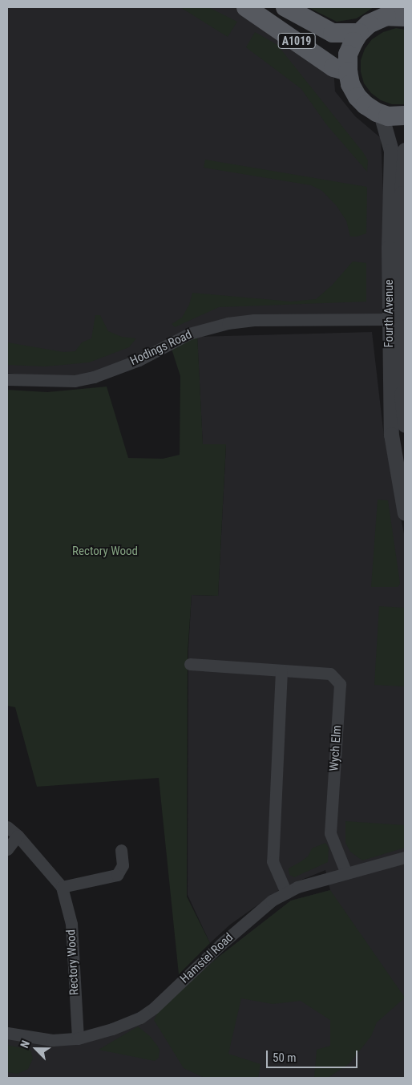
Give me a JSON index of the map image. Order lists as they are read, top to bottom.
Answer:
{
  "streets": {
    "main road": ["A1019"],
    "street": [
      "Fourth Avenue",
      "Hodings Road",
      "Wych Elm",
      "Hamstel Road",
      "Rectory Wood"
    ]
  },
  "crossings": [
    ["Fourth Avenue", "Hodings Road"],
    ["Wych Elm", "Hamstel Road"],
    ["Hamstel Road", "Rectory Wood"]
  ],
  "parks": ["Rectory Wood"],
  "scale_bar": "50 m",
  "north": "top left"
}
